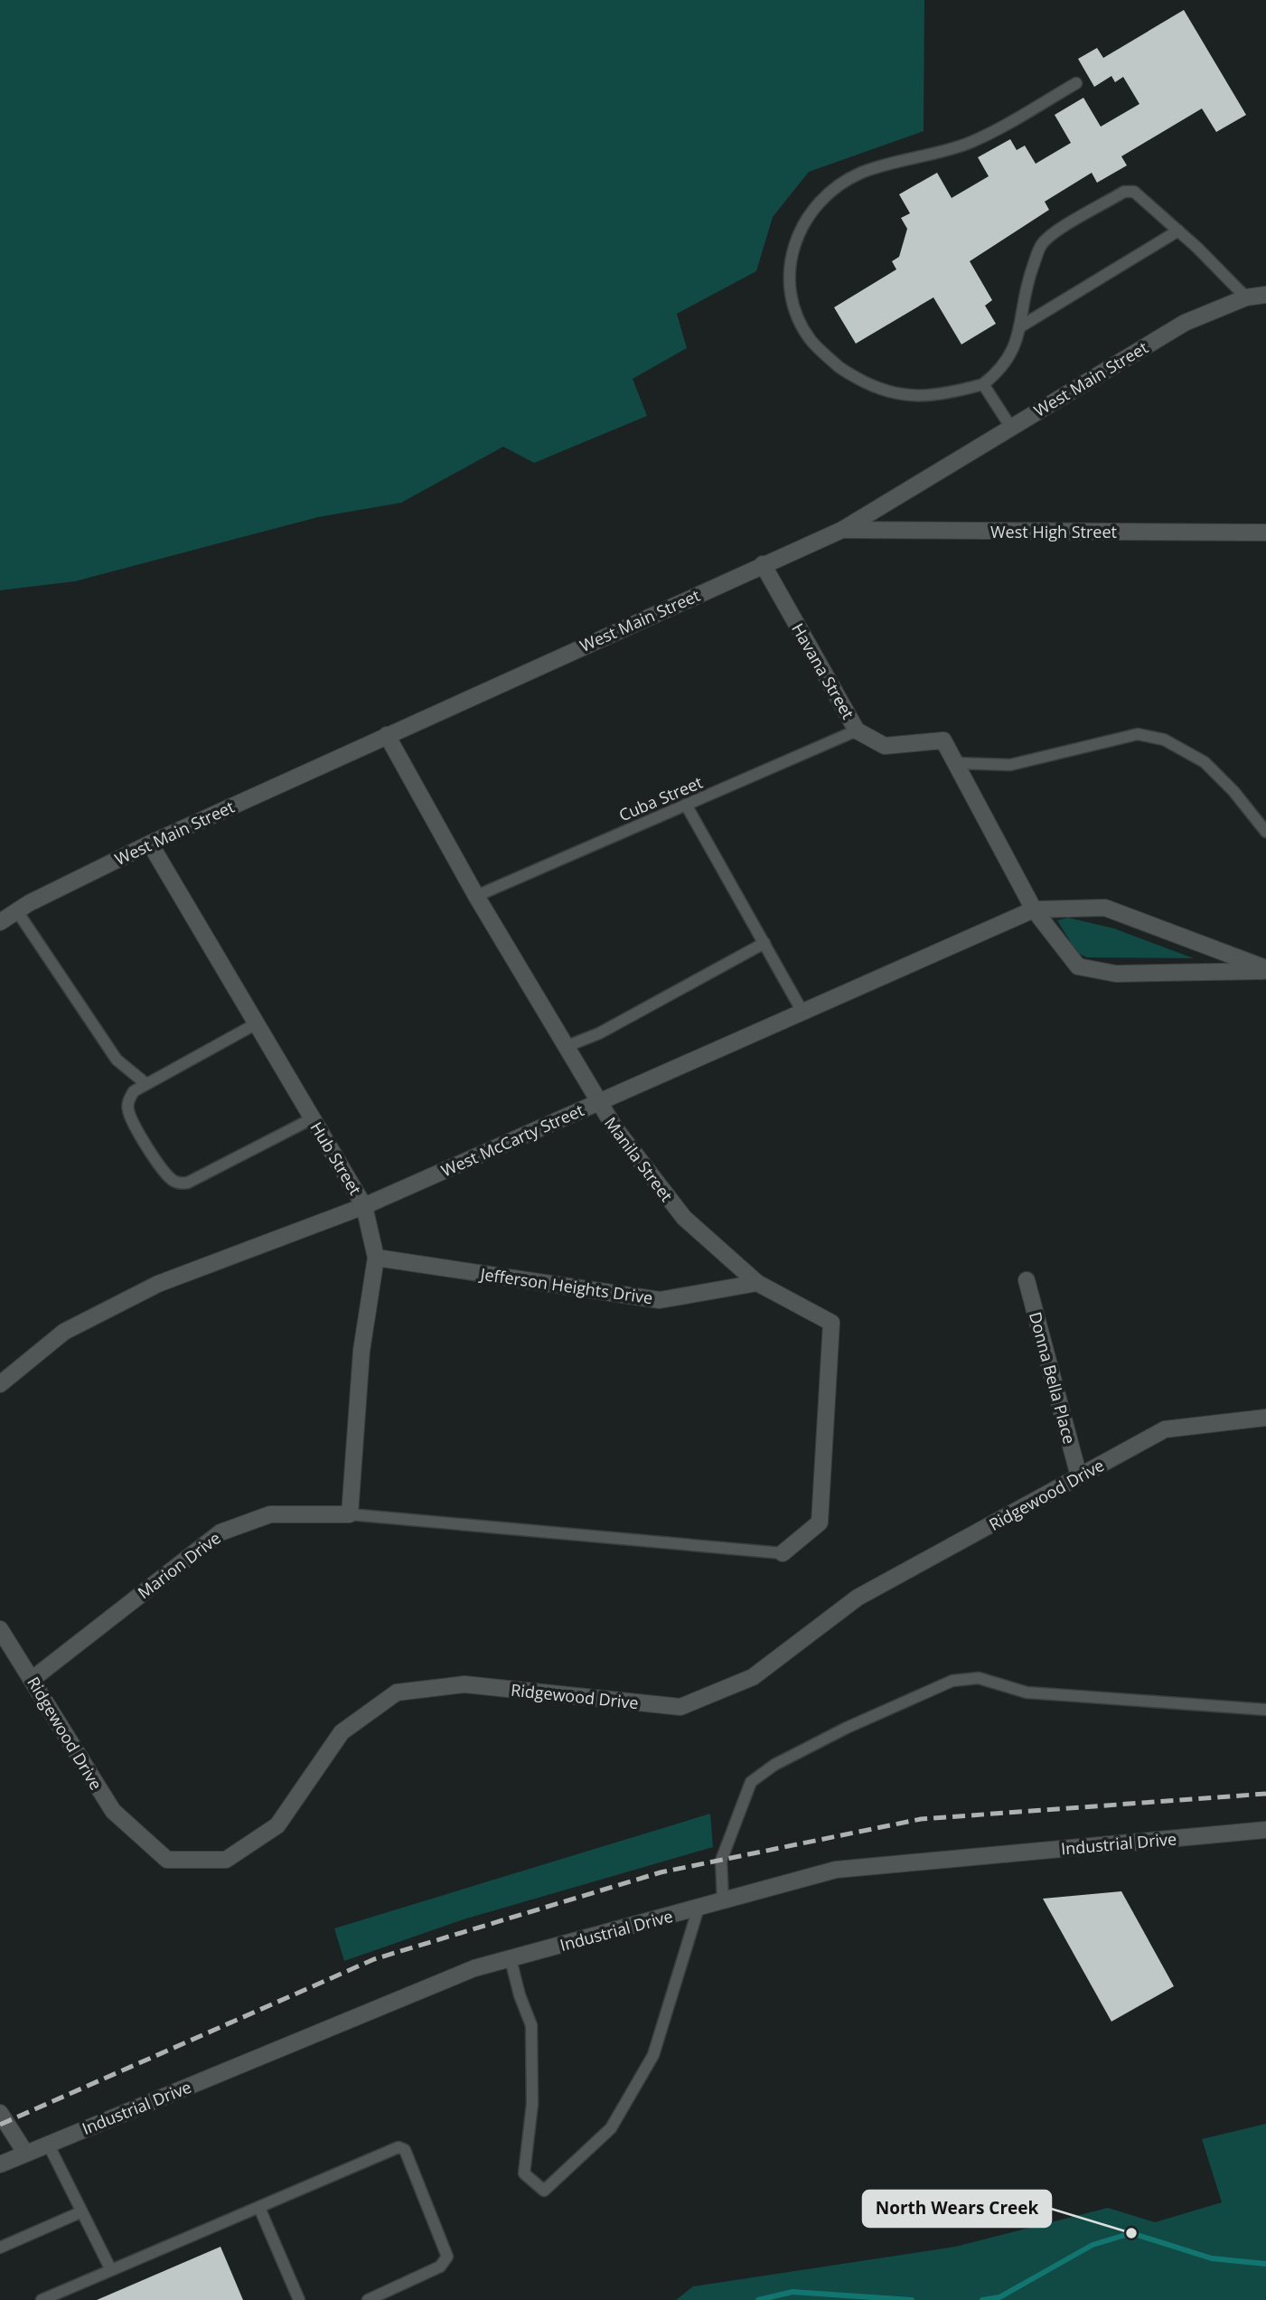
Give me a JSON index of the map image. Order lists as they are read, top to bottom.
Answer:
{
  "streets": {
    "street": [
      "West Main Street",
      "West High Street",
      "Havana Street",
      "West McCarty Street",
      "Hub Street",
      "Manila Street",
      "Jefferson Heights Drive",
      "Donna Bella Place",
      "Ridgewood Drive",
      "Marion Drive",
      "Industrial Drive"
    ],
    "lane": ["Cuba Street"]
  },
  "crossings": [
    ["West Main Street", "West High Street"],
    ["West Main Street", "Havana Street"],
    ["West Main Street", "Hub Street"],
    ["West Main Street", "Manila Street"],
    ["Havana Street", "Cuba Street"],
    ["Havana Street", "West McCarty Street"],
    ["Cuba Street", "Manila Street"],
    ["West McCarty Street", "Hub Street"],
    ["West McCarty Street", "Manila Street"],
    ["Hub Street", "Jefferson Heights Drive"],
    ["Hub Street", "Marion Drive"],
    ["Manila Street", "Jefferson Heights Drive"],
    ["Donna Bella Place", "Ridgewood Drive"],
    ["Ridgewood Drive", "Marion Drive"]
  ],
  "places": ["North Wears Creek"]
}
